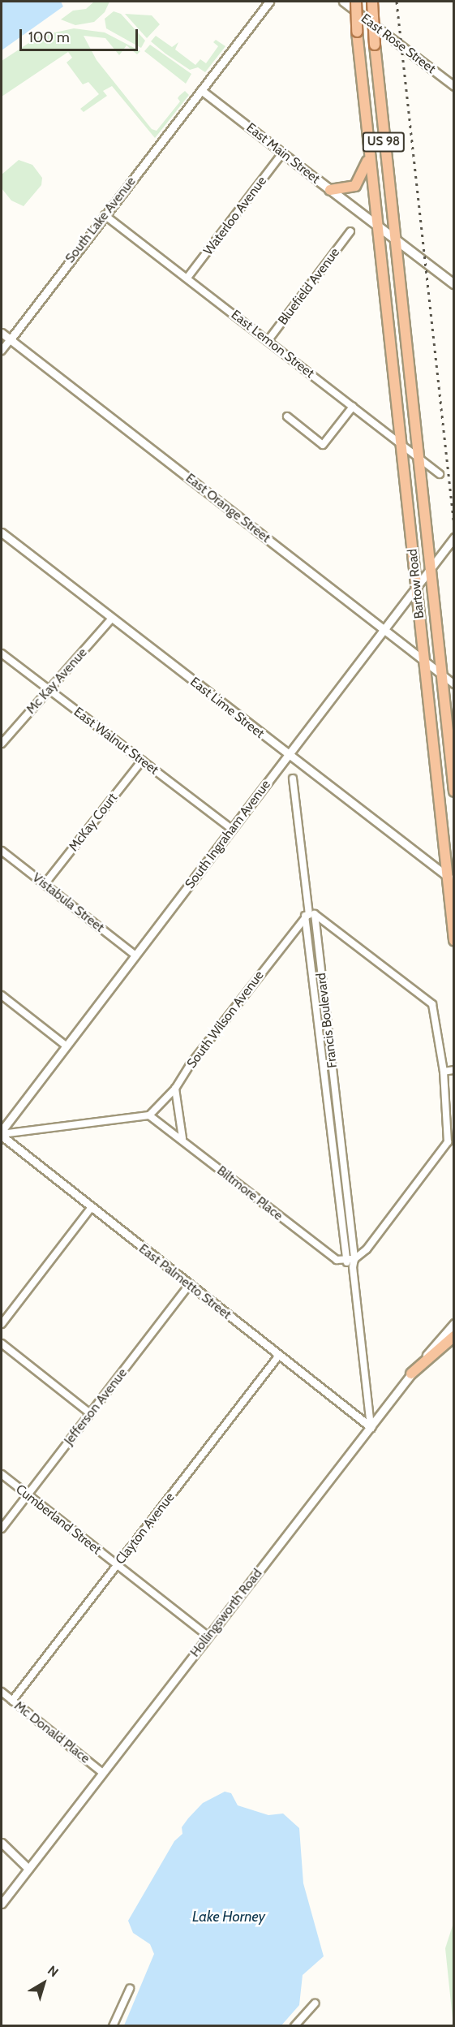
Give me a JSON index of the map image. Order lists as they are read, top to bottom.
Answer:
{
  "streets": {
    "main road": ["US 98", "East Main Street", "Bartow Road"],
    "street": [
      "East Rose Street",
      "Waterloo Avenue",
      "South Lake Avenue",
      "Bluefield Avenue",
      "East Lemon Street",
      "East Orange Street",
      "Mc Kay Avenue",
      "East Lime Street",
      "East Walnut Street",
      "McKay Court",
      "South Ingraham Avenue",
      "Vistabula Street",
      "South Wilson Avenue",
      "Francis Boulevard",
      "Biltmore Place",
      "East Palmetto Street",
      "Jefferson Avenue",
      "Cumberland Street",
      "Clayton Avenue",
      "Hollingsworth Road",
      "Mc Donald Place"
    ]
  },
  "crossings": [
    ["US 98", "East Main Street"],
    ["US 98", "Bartow Road"],
    ["East Main Street", "Waterloo Avenue"],
    ["East Main Street", "South Lake Avenue"],
    ["East Main Street", "Bartow Road"],
    ["Waterloo Avenue", "East Lemon Street"],
    ["South Lake Avenue", "East Lemon Street"],
    ["South Lake Avenue", "East Orange Street"],
    ["Bluefield Avenue", "East Lemon Street"],
    ["East Lemon Street", "Bartow Road"],
    ["East Orange Street", "Bartow Road"],
    ["East Orange Street", "South Ingraham Avenue"],
    ["Bartow Road", "East Lime Street"],
    ["Bartow Road", "South Ingraham Avenue"],
    ["Mc Kay Avenue", "East Lime Street"],
    ["Mc Kay Avenue", "East Walnut Street"],
    ["East Lime Street", "South Ingraham Avenue"],
    ["East Walnut Street", "McKay Court"],
    ["East Walnut Street", "South Ingraham Avenue"],
    ["McKay Court", "Vistabula Street"],
    ["South Ingraham Avenue", "Vistabula Street"],
    ["South Ingraham Avenue", "East Palmetto Street"],
    ["South Wilson Avenue", "Francis Boulevard"],
    ["Francis Boulevard", "Biltmore Place"],
    ["Francis Boulevard", "East Palmetto Street"],
    ["Francis Boulevard", "Hollingsworth Road"],
    ["East Palmetto Street", "Jefferson Avenue"],
    ["East Palmetto Street", "Clayton Avenue"],
    ["East Palmetto Street", "Hollingsworth Road"],
    ["Jefferson Avenue", "Cumberland Street"],
    ["Cumberland Street", "Clayton Avenue"],
    ["Cumberland Street", "Hollingsworth Road"],
    ["Clayton Avenue", "Mc Donald Place"],
    ["Hollingsworth Road", "Mc Donald Place"]
  ],
  "water": ["Lake Horney"],
  "scale_bar": "100 m",
  "north": "top right"
}
